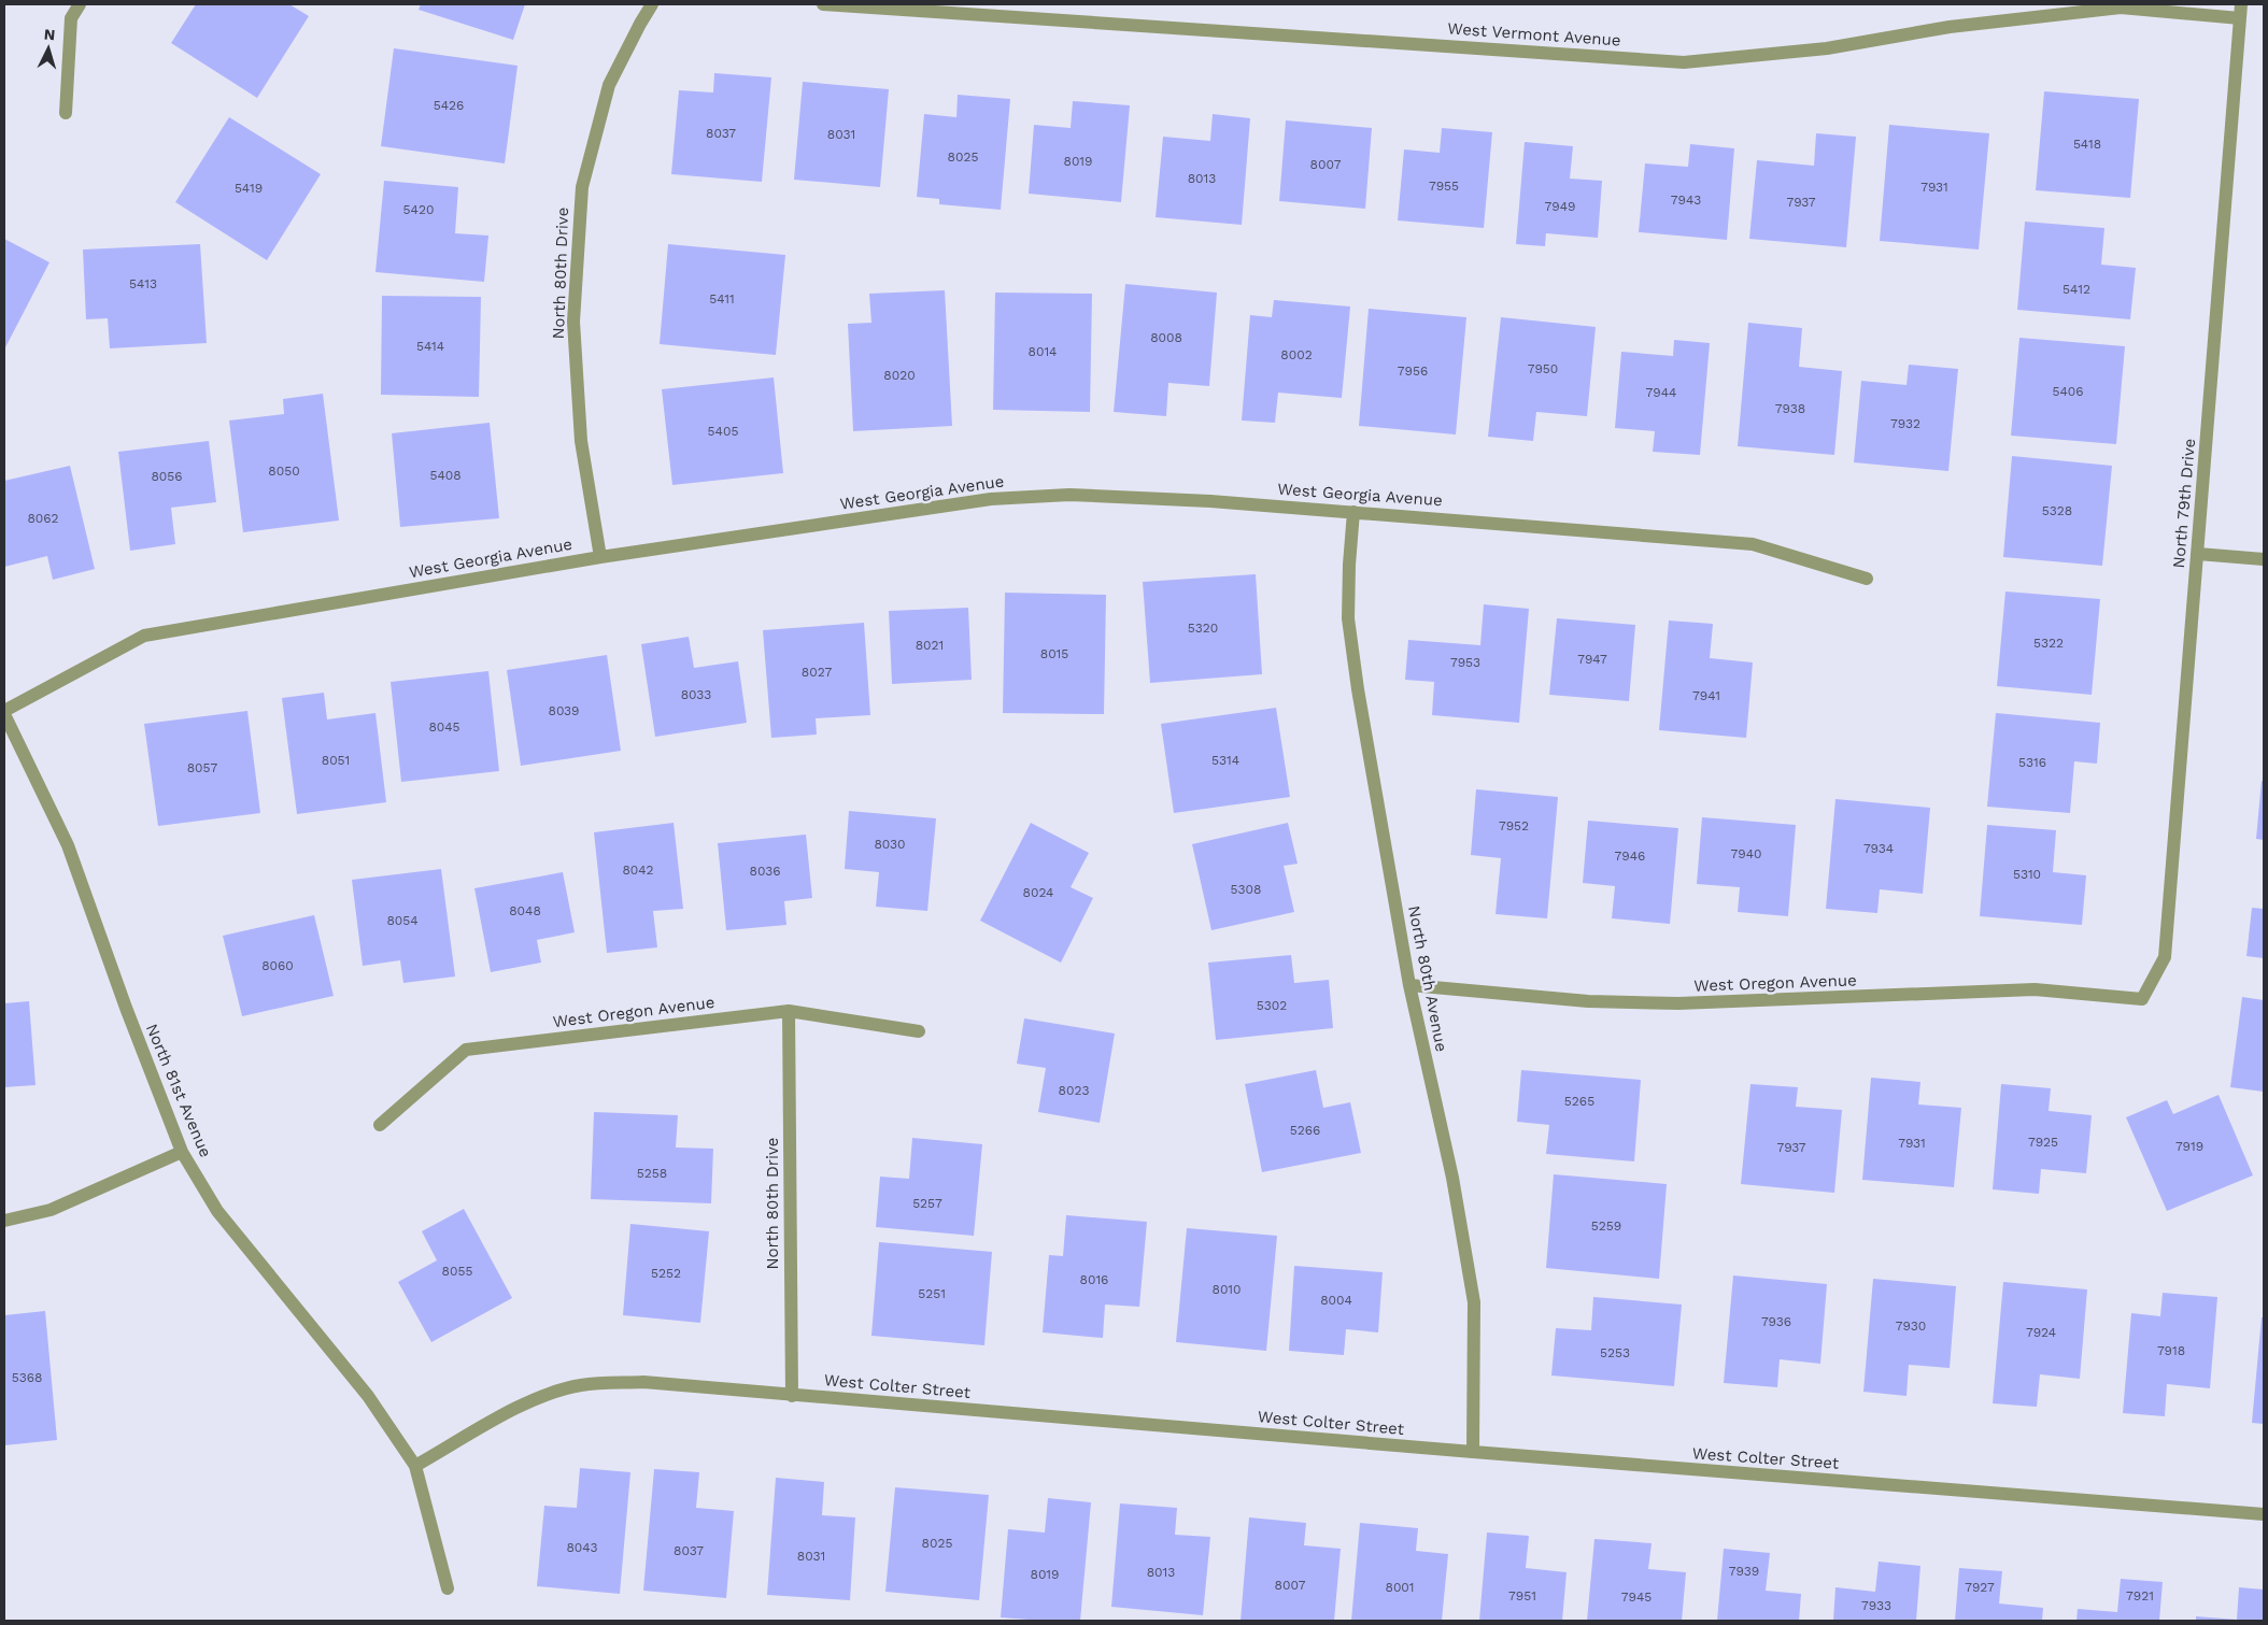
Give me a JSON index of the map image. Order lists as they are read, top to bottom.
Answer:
{
  "streets": {
    "street": [
      "West Vermont Avenue",
      "North 80th Drive",
      "West Georgia Avenue",
      "North 79th Drive",
      "North 80th Avenue",
      "West Oregon Avenue",
      "North 81st Avenue",
      "West Colter Street"
    ]
  },
  "crossings": [
    ["West Vermont Avenue", "North 79th Drive"],
    ["North 80th Drive", "West Georgia Avenue"],
    ["North 80th Drive", "West Oregon Avenue"],
    ["North 80th Drive", "West Colter Street"],
    ["West Georgia Avenue", "North 80th Avenue"],
    ["West Georgia Avenue", "North 81st Avenue"],
    ["North 79th Drive", "West Oregon Avenue"],
    ["North 80th Avenue", "West Oregon Avenue"],
    ["North 80th Avenue", "West Colter Street"],
    ["North 81st Avenue", "West Colter Street"]
  ],
  "house_numbers": [
    "5426",
    "8037",
    "8031",
    "5418",
    "8025",
    "8019",
    "8007",
    "8013",
    "7955",
    "7931",
    "5419",
    "7943",
    "7937",
    "7949",
    "5420",
    "5413",
    "5412",
    "5411",
    "8008",
    "5414",
    "8014",
    "8002",
    "7950",
    "7956",
    "8020",
    "5406",
    "7944",
    "7938",
    "7932",
    "5405",
    "8050",
    "5408",
    "8056",
    "5328",
    "8062",
    "5320",
    "5322",
    "8021",
    "8015",
    "7947",
    "7953",
    "8027",
    "8033",
    "7941",
    "8039",
    "8045",
    "8051",
    "5314",
    "5316",
    "8057",
    "7952",
    "8030",
    "7934",
    "7940",
    "7946",
    "8042",
    "8036",
    "5310",
    "5308",
    "8024",
    "8048",
    "8054",
    "8060",
    "5302",
    "8023",
    "5265",
    "5266",
    "7925",
    "7931",
    "7919",
    "7937",
    "5258",
    "5257",
    "5259",
    "8055",
    "5252",
    "8016",
    "8010",
    "5251",
    "8004",
    "7936",
    "7930",
    "7924",
    "7918",
    "5253",
    "5368",
    "8025",
    "8043",
    "8037",
    "8031",
    "7939",
    "8013",
    "8019",
    "8007",
    "8001",
    "7927",
    "7951",
    "7921",
    "7945",
    "7933"
  ],
  "north": "top"
}
